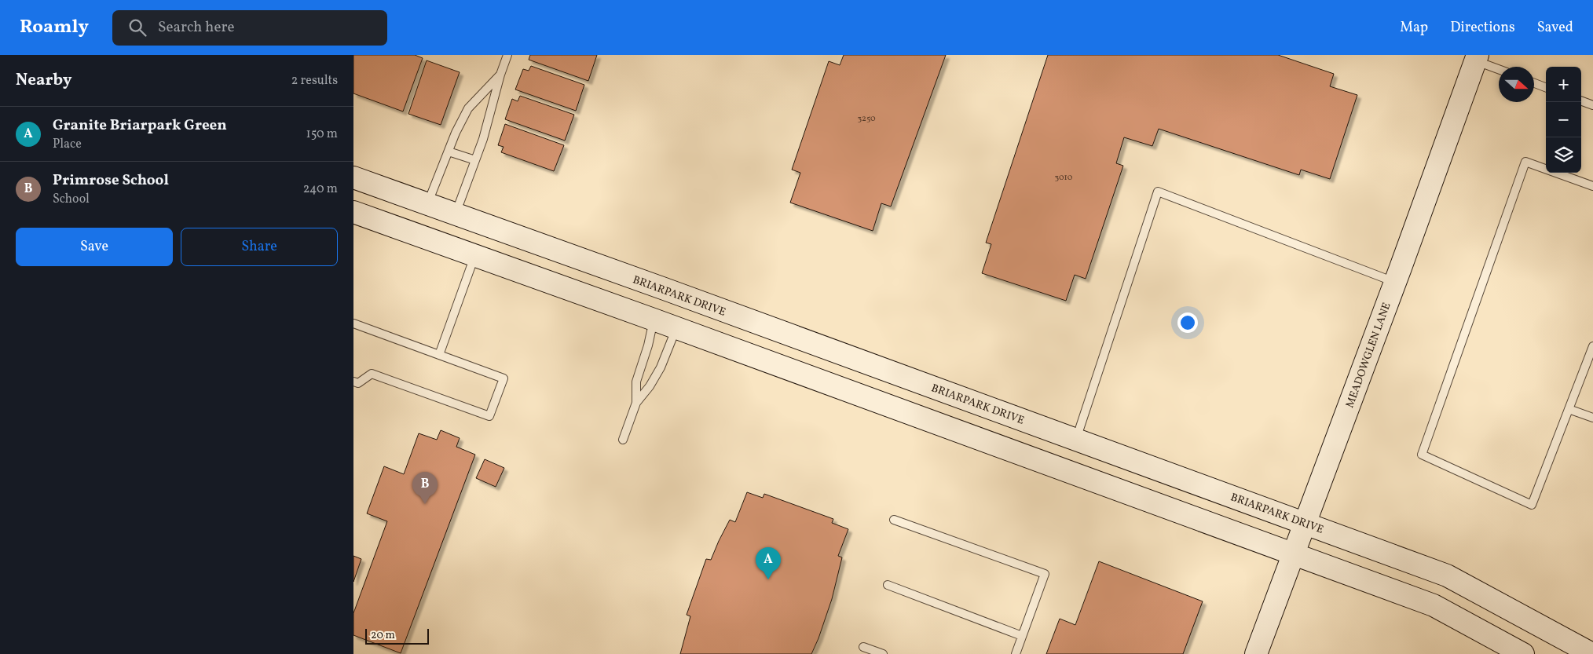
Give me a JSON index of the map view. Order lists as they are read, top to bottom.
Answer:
{
  "streets": {
    "street": ["BRIARPARK DRIVE", "MEADOWGLEN LANE"]
  },
  "crossings": [
    ["BRIARPARK DRIVE", "MEADOWGLEN LANE"]
  ],
  "house_numbers": ["3250", "3010"],
  "scale_bar": "20 m",
  "north": "right",
  "page": {
    "header": "Roamly",
    "search": "Search here",
    "nav": ["Map", "Directions", "Saved"],
    "heading": ["Nearby", "2 results"],
    "map_buttons": ["+", "−"],
    "list": [
      {
        "mark": "A",
        "name": "Granite Briarpark Green",
        "note": "Place",
        "value": "150 m"
      },
      {
        "mark": "B",
        "name": "Primrose School",
        "note": "School",
        "value": "240 m"
      }
    ],
    "buttons": ["Save", "Share"],
    "pins": ["B", "A"],
    "scale": "20 m"
  }
}
